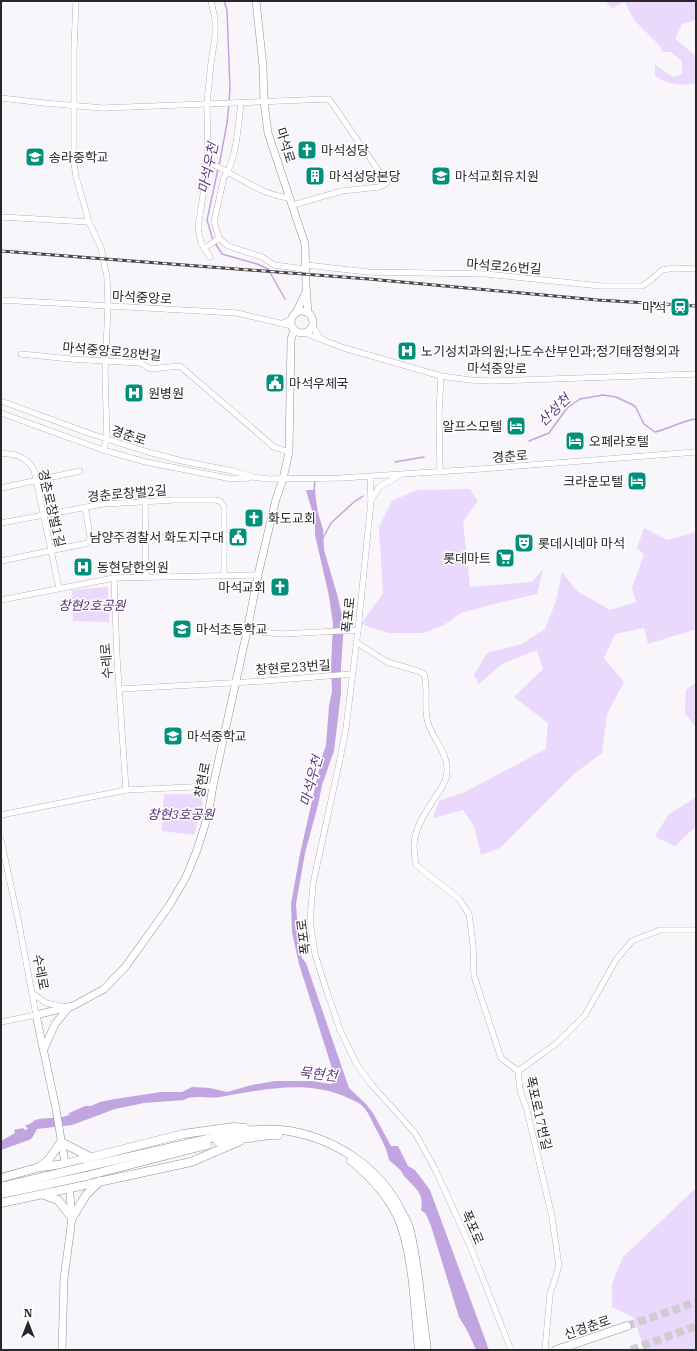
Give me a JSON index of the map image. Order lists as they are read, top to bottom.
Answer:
{
  "streets": {
    "highway": ["신경춘로"],
    "main road": ["마석로", "수레로", "창현로"],
    "street": [
      "마석로26번길",
      "마석중앙로",
      "마석중앙로28번길",
      "경춘로",
      "경춘로창벌2길",
      "경춘로창벌1길",
      "폭포로",
      "창현로23번길",
      "폭포로17번길"
    ]
  },
  "crossings": [
    ["마석로", "마석로26번길"],
    ["마석로", "마석중앙로"],
    ["경춘로", "폭포로"],
    ["경춘로", "창현로"],
    ["경춘로창벌2길", "경춘로창벌1길"],
    ["폭포로", "창현로23번길"],
    ["수레로", "창현로23번길"],
    ["수레로", "창현로"],
    ["창현로23번길", "창현로"]
  ],
  "water": ["마석우천", "산성천", "묵현천"],
  "parks": ["창현2호공원", "창현3호공원"],
  "places": {
    "church": ["마석성당", "화도교회", "마석교회"],
    "school or university": [
      "송라중학교",
      "마석교회유치원",
      "마석초등학교",
      "마석중학교"
    ],
    "building": ["마석성당본당"],
    "station": ["마석"],
    "hospital": ["노기성치과의원;나도수산부인과;정기태정형외과", "원병원", "동현당한의원"],
    "public building": ["마석우체국", "남양주경찰서 화도지구대"],
    "hotel": ["알프스모텔", "오페라호텔", "크라운모텔"],
    "theatre": ["롯데시네마 마석"],
    "supermarket": ["롯데마트"]
  },
  "north": "top"
}
